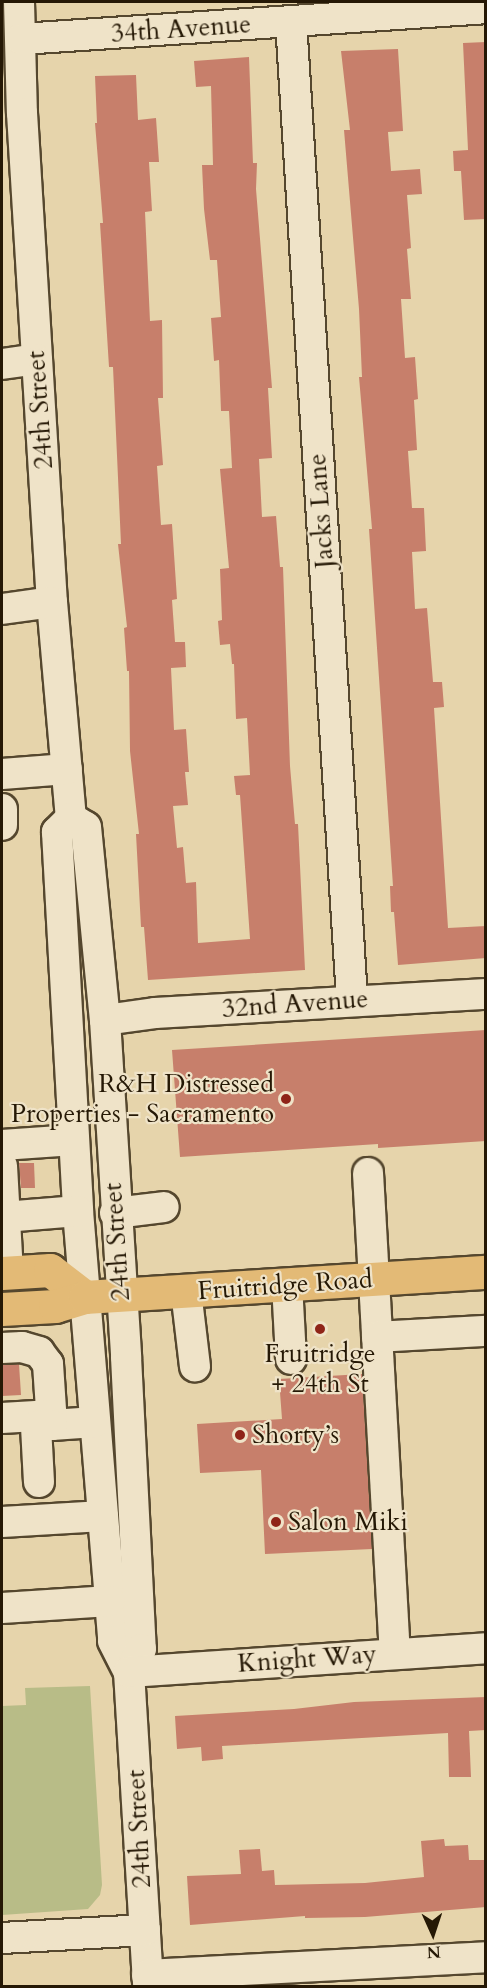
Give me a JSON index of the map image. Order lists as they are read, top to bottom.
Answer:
{
  "streets": {
    "main road": ["Fruitridge Road"],
    "street": [
      "34th Avenue",
      "24th Street",
      "Jacks Lane",
      "32nd Avenue",
      "Knight Way"
    ]
  },
  "crossings": [
    ["34th Avenue", "24th Street"],
    ["34th Avenue", "Jacks Lane"],
    ["24th Street", "32nd Avenue"],
    ["24th Street", "Fruitridge Road"],
    ["24th Street", "Knight Way"],
    ["Jacks Lane", "32nd Avenue"]
  ],
  "places": [
    "R&H Distressed Properties - Sacramento",
    "Fruitridge + 24th St",
    "Shorty’s",
    "Salon Miki"
  ],
  "north": "bottom"
}
